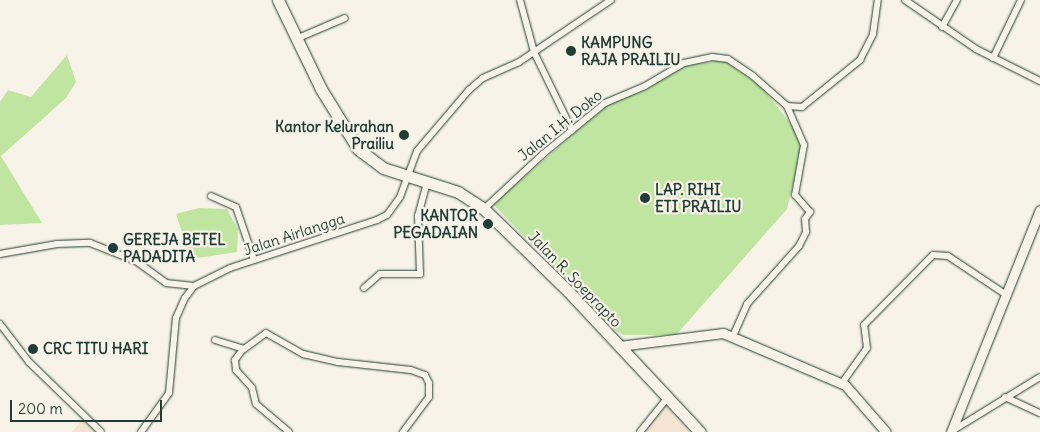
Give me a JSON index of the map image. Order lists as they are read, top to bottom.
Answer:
{
  "streets": {
    "highway": ["Jalan R. Soeprapto"],
    "street": ["Jalan I.H. Doko", "Jalan Airlangga"]
  },
  "crossings": [
    ["Jalan I.H. Doko", "Jalan R. Soeprapto"],
    ["Jalan Airlangga", "Jalan R. Soeprapto"]
  ],
  "places": [
    "KAMPUNG RAJA PRAILIU",
    "Kantor Kelurahan Prailiu",
    "LAP. RIHI ETI PRAILIU",
    "KANTOR PEGADAIAN",
    "GEREJA BETEL PADADITA",
    "CRC TITU HARI"
  ],
  "scale_bar": "200 m"
}
